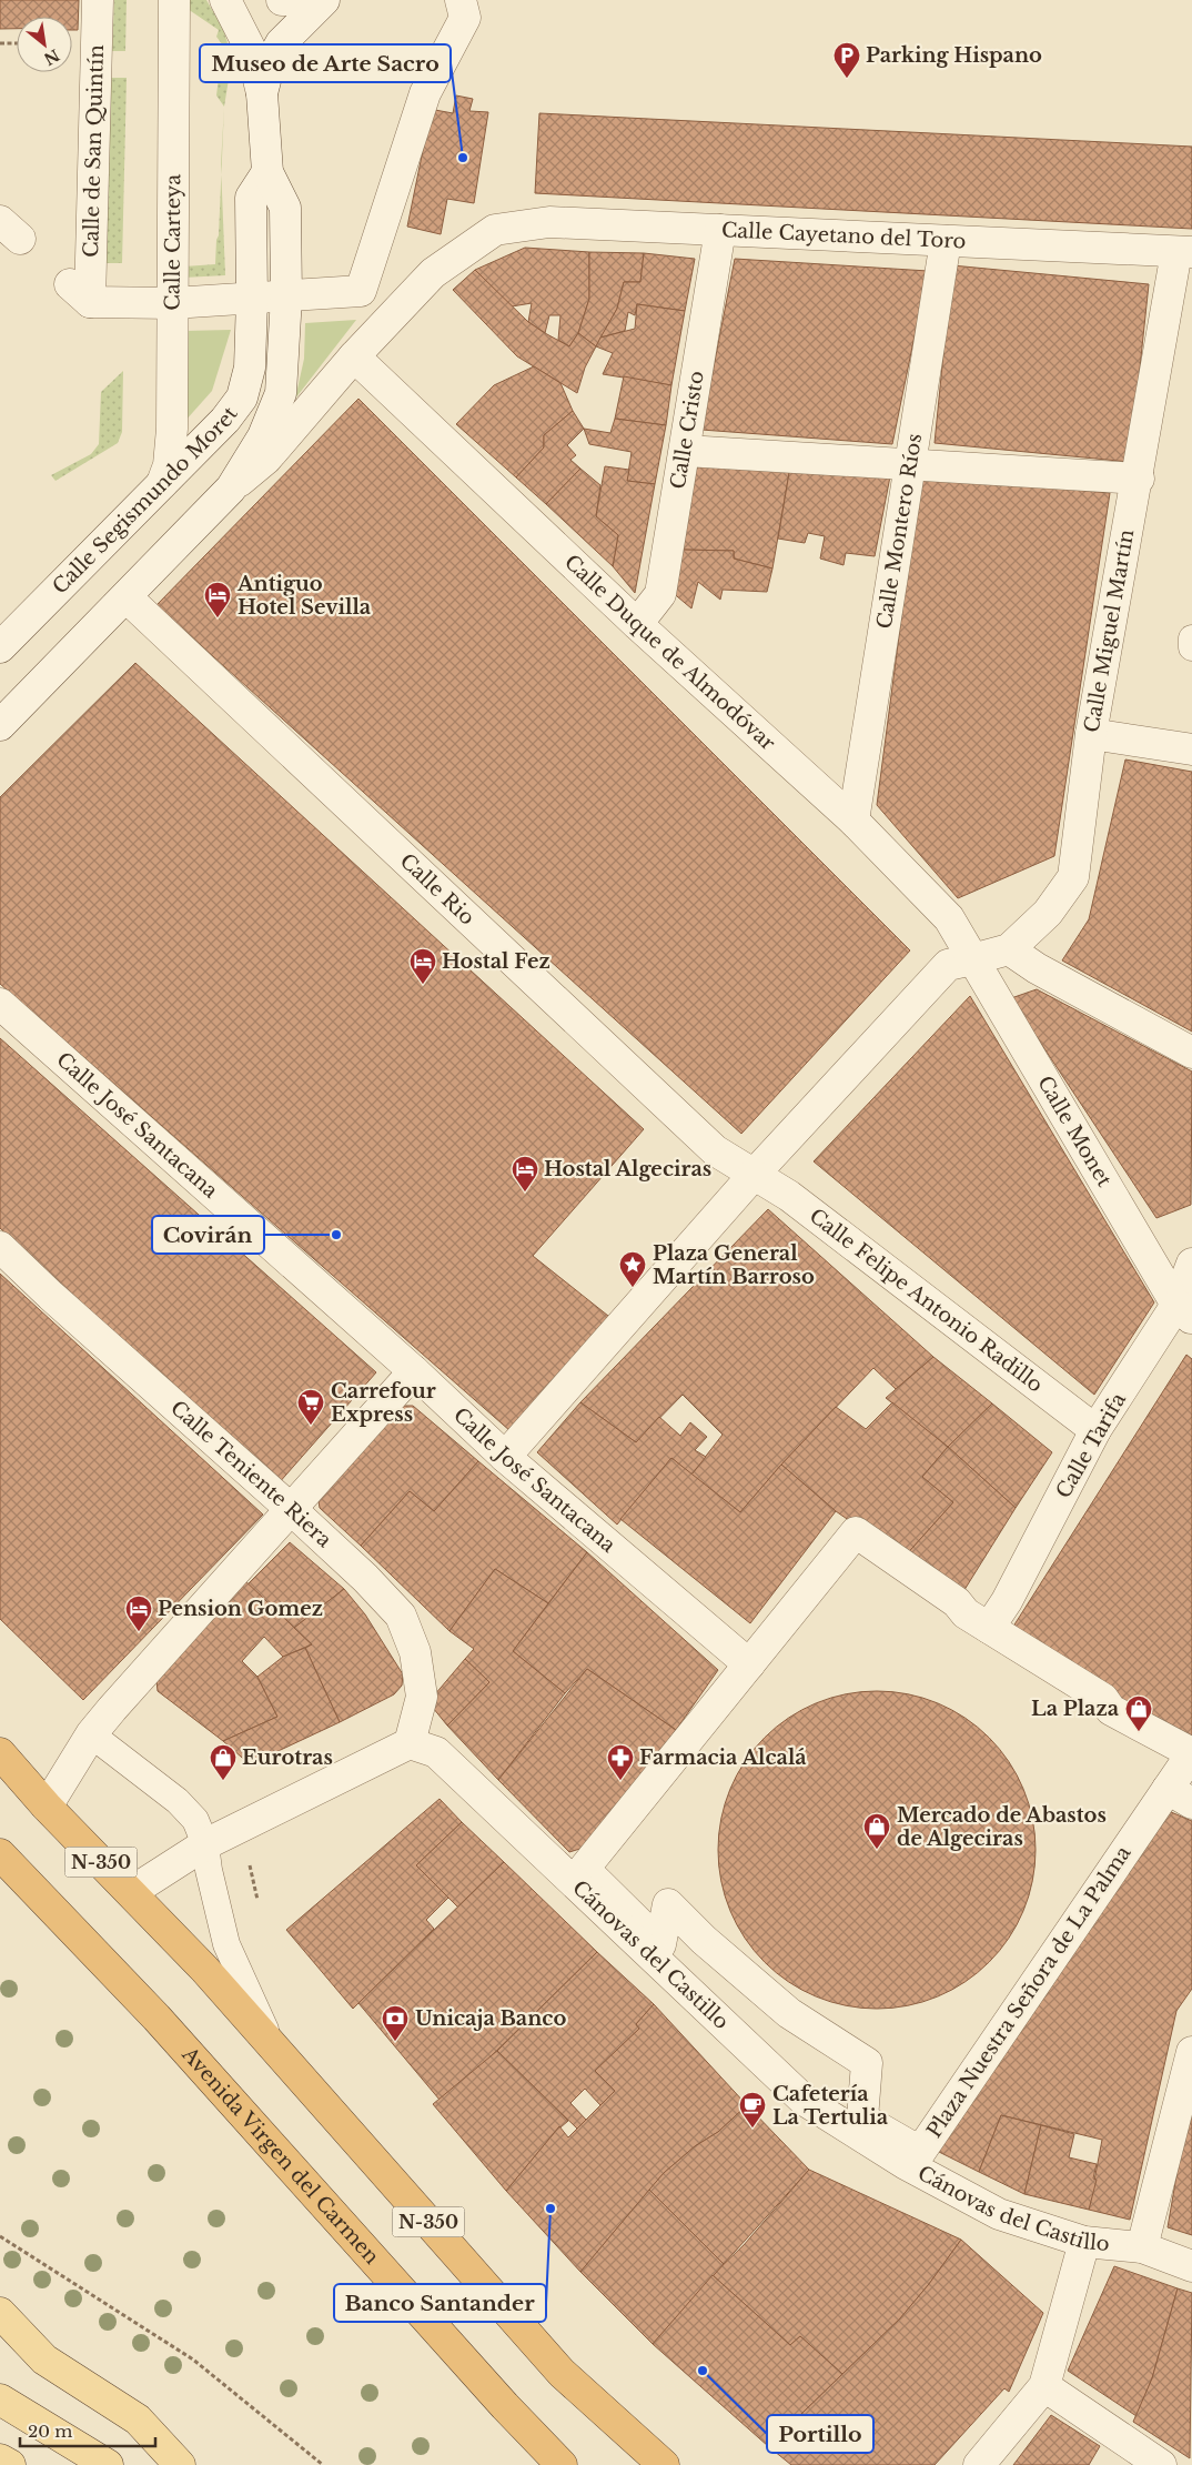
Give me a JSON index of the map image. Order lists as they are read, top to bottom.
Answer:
{
  "streets": {
    "highway": ["N-350", "Avenida Virgen del Carmen"],
    "street": [
      "Calle de San Quintín",
      "Calle Cayetano del Toro",
      "Calle Carteya",
      "Calle Cristo",
      "Calle Segismundo Moret",
      "Calle Montero Ríos",
      "Calle Miguel Martín",
      "Calle Duque de Almodóvar",
      "Calle Rio",
      "Calle José Santacana",
      "Calle Monet",
      "Calle Felipe Antonio Radillo",
      "Calle Tarifa",
      "Calle Teniente Riera",
      "Cánovas del Castillo",
      "Plaza Nuestra Señora de La Palma"
    ]
  },
  "crossings": [
    ["Calle de San Quintín", "Calle Carteya"],
    ["Calle Cayetano del Toro", "Calle Cristo"],
    ["Calle Cayetano del Toro", "Calle Montero Ríos"],
    ["Calle Cayetano del Toro", "Calle Miguel Martín"],
    ["Calle Carteya", "Calle Segismundo Moret"],
    ["Calle Cristo", "Calle Duque de Almodóvar"],
    ["Calle Montero Ríos", "Calle Duque de Almodóvar"],
    ["Calle Miguel Martín", "Calle Duque de Almodóvar"],
    ["Calle Miguel Martín", "Calle Rio"],
    ["Calle Miguel Martín", "Calle Monet"],
    ["Calle Miguel Martín", "Calle Felipe Antonio Radillo"],
    ["Calle Duque de Almodóvar", "Calle Monet"],
    ["Calle Rio", "Calle Felipe Antonio Radillo"],
    ["Calle José Santacana", "Plaza Nuestra Señora de La Palma"],
    ["Calle Monet", "Calle Tarifa"],
    ["Calle Felipe Antonio Radillo", "Calle Tarifa"],
    ["Calle Tarifa", "Plaza Nuestra Señora de La Palma"],
    ["Calle Teniente Riera", "Cánovas del Castillo"],
    ["Cánovas del Castillo", "Plaza Nuestra Señora de La Palma"]
  ],
  "places": {
    "parking": ["Parking Hispano"],
    "other": [
      "Museo de Arte Sacro",
      "Covirán",
      "Banco Santander",
      "Portillo"
    ],
    "hotel": [
      "Antiguo Hotel Sevilla",
      "Hostal Fez",
      "Hostal Algeciras",
      "Pension Gomez"
    ],
    "place": ["Plaza General Martín Barroso"],
    "supermarket": ["Carrefour Express"],
    "shop": ["La Plaza", "Eurotras", "Mercado de Abastos de Algeciras"],
    "pharmacy": ["Farmacia Alcalá"],
    "bank": ["Unicaja Banco"],
    "cafe": ["Cafetería La Tertulia"]
  },
  "scale_bar": "20 m",
  "north": "bottom right"
}
